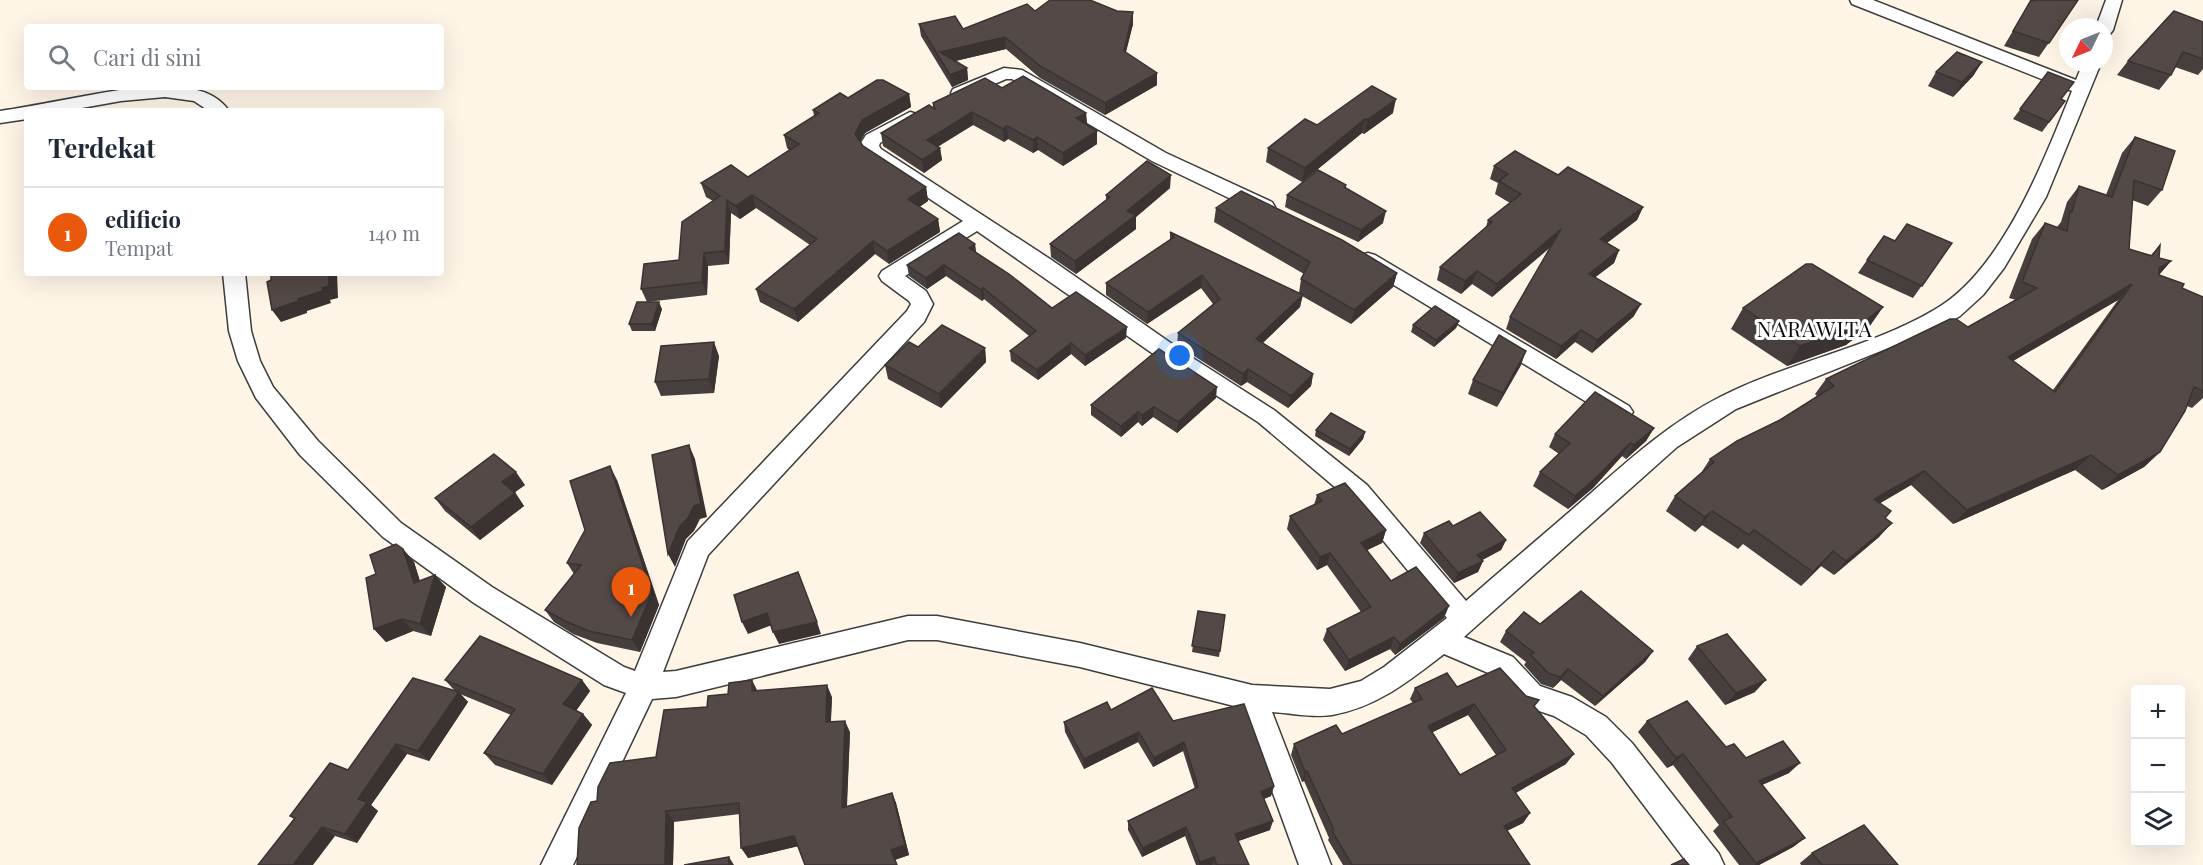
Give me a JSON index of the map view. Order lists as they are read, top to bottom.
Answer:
{
  "districts": ["NARAWITA"],
  "north": "bottom left",
  "page": {
    "search": "Cari di sini",
    "heading": "Terdekat",
    "list": [
      {
        "mark": "1",
        "name": "edificio",
        "note": "Tempat",
        "value": "140 m"
      }
    ],
    "pins": "1",
    "map_buttons": ["+", "−"]
  }
}
